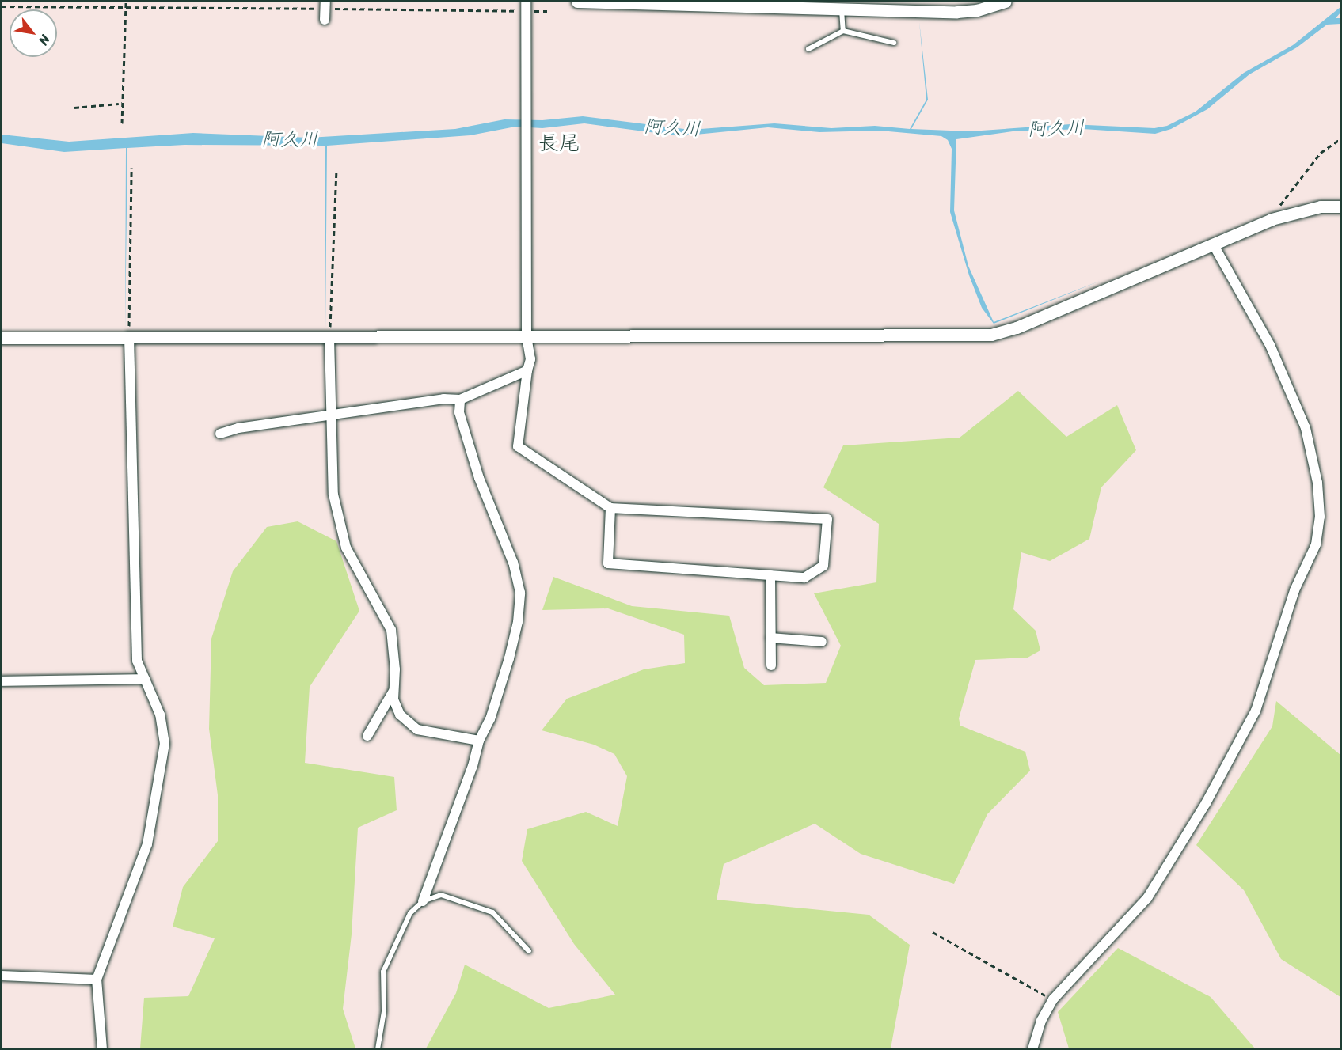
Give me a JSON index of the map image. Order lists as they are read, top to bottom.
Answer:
{
  "districts": ["長尾"],
  "water": ["阿久川"],
  "north": "bottom right"
}
